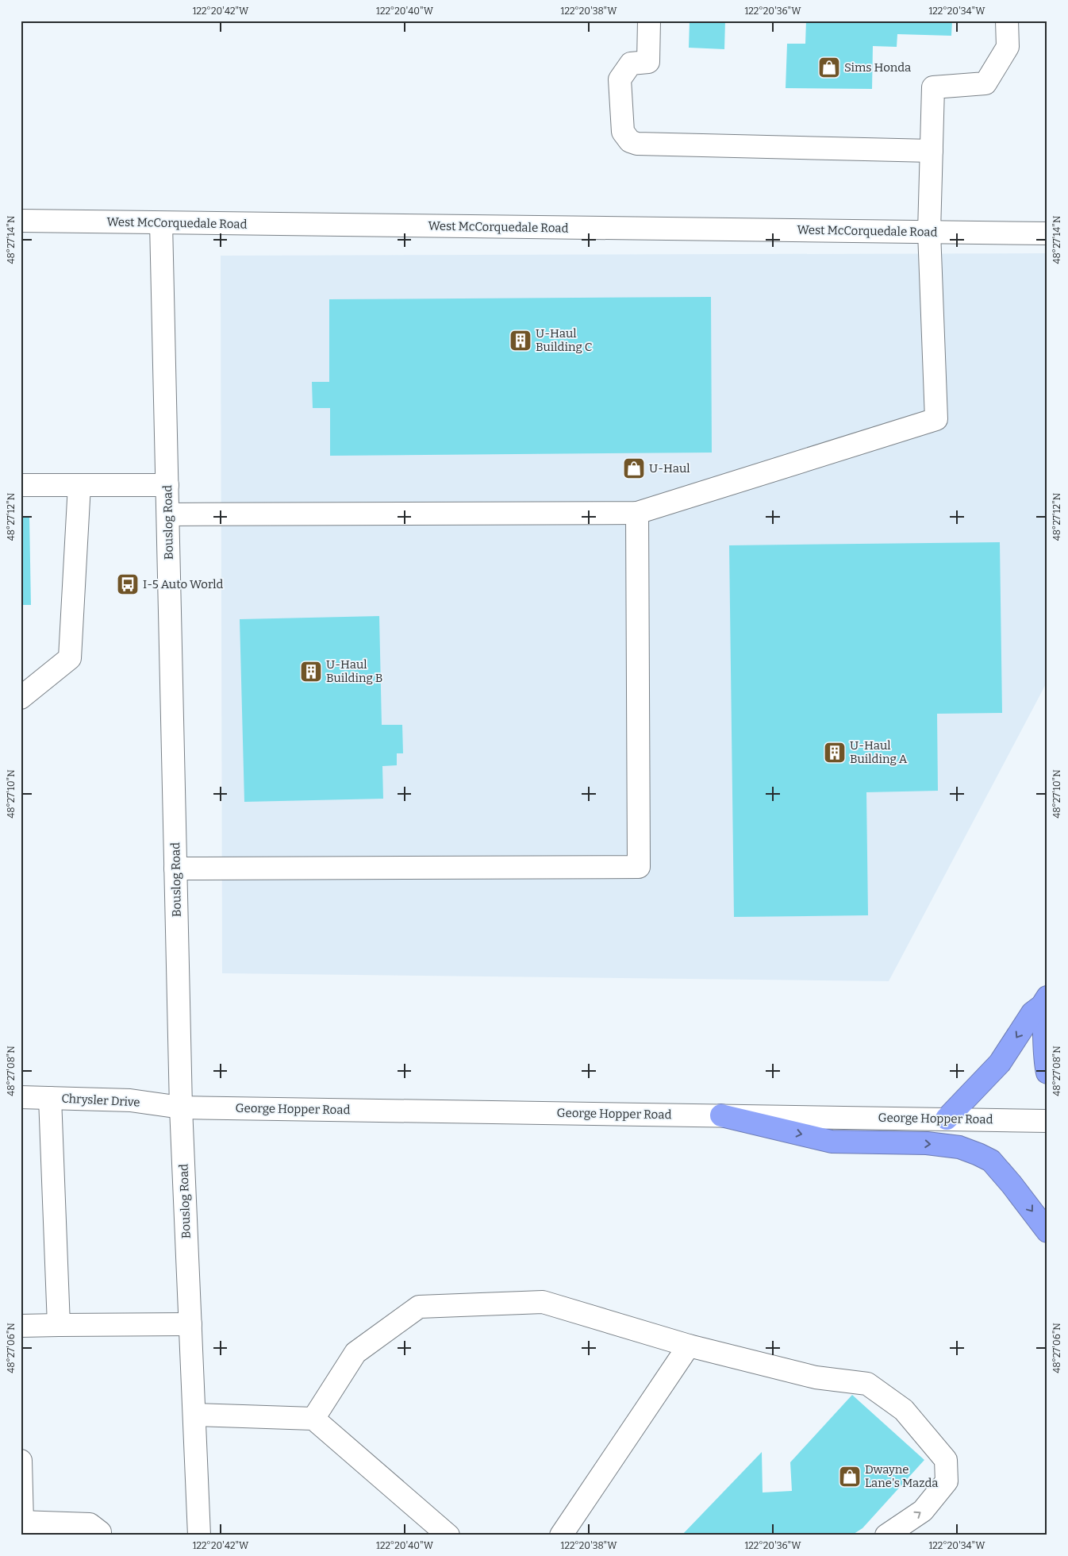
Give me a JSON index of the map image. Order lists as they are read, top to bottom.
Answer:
{
  "streets": {
    "street": [
      "West McCorquedale Road",
      "Bouslog Road",
      "Chrysler Drive",
      "George Hopper Road"
    ]
  },
  "crossings": [
    ["West McCorquedale Road", "Bouslog Road"],
    ["Bouslog Road", "Chrysler Drive"],
    ["Bouslog Road", "George Hopper Road"],
    ["Chrysler Drive", "George Hopper Road"]
  ],
  "places": {
    "shop": ["Sims Honda", "U-Haul", "Dwayne Lane's Mazda"],
    "building": ["U-Haul Building C", "U-Haul Building B", "U-Haul Building A"],
    "bus stop": ["I-5 Auto World"]
  },
  "coordinates": [
    "122°20'42\"W",
    "122°20'40\"W",
    "122°20'38\"W",
    "122°20'36\"W",
    "122°20'34\"W",
    "48°27'14\"N",
    "48°27'12\"N",
    "48°27'10\"N",
    "48°27'08\"N",
    "48°27'06\"N"
  ]
}
